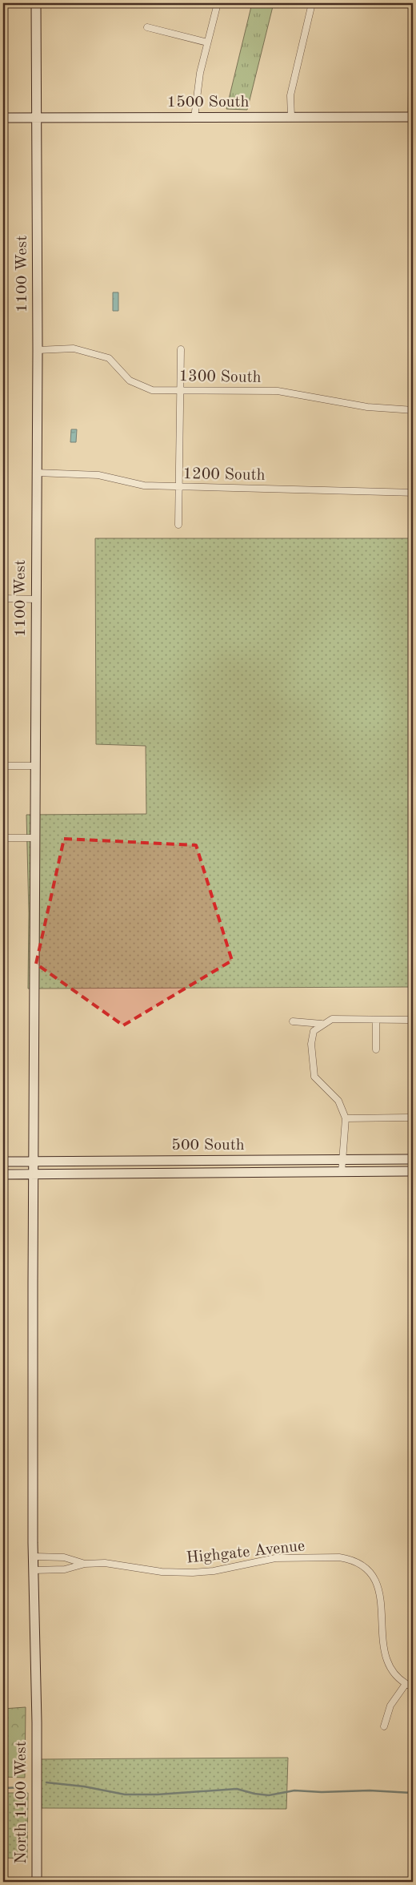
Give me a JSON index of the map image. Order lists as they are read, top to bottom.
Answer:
{
  "streets": {
    "street": [
      "1500 South",
      "1100 West",
      "1300 South",
      "1200 South",
      "500 South",
      "Highgate Avenue",
      "North 1100 West"
    ]
  },
  "crossings": [
    ["1500 South", "1100 West"],
    ["1100 West", "1300 South"],
    ["1100 West", "1200 South"],
    ["1100 West", "500 South"],
    ["1100 West", "Highgate Avenue"],
    ["1100 West", "North 1100 West"]
  ]
}
